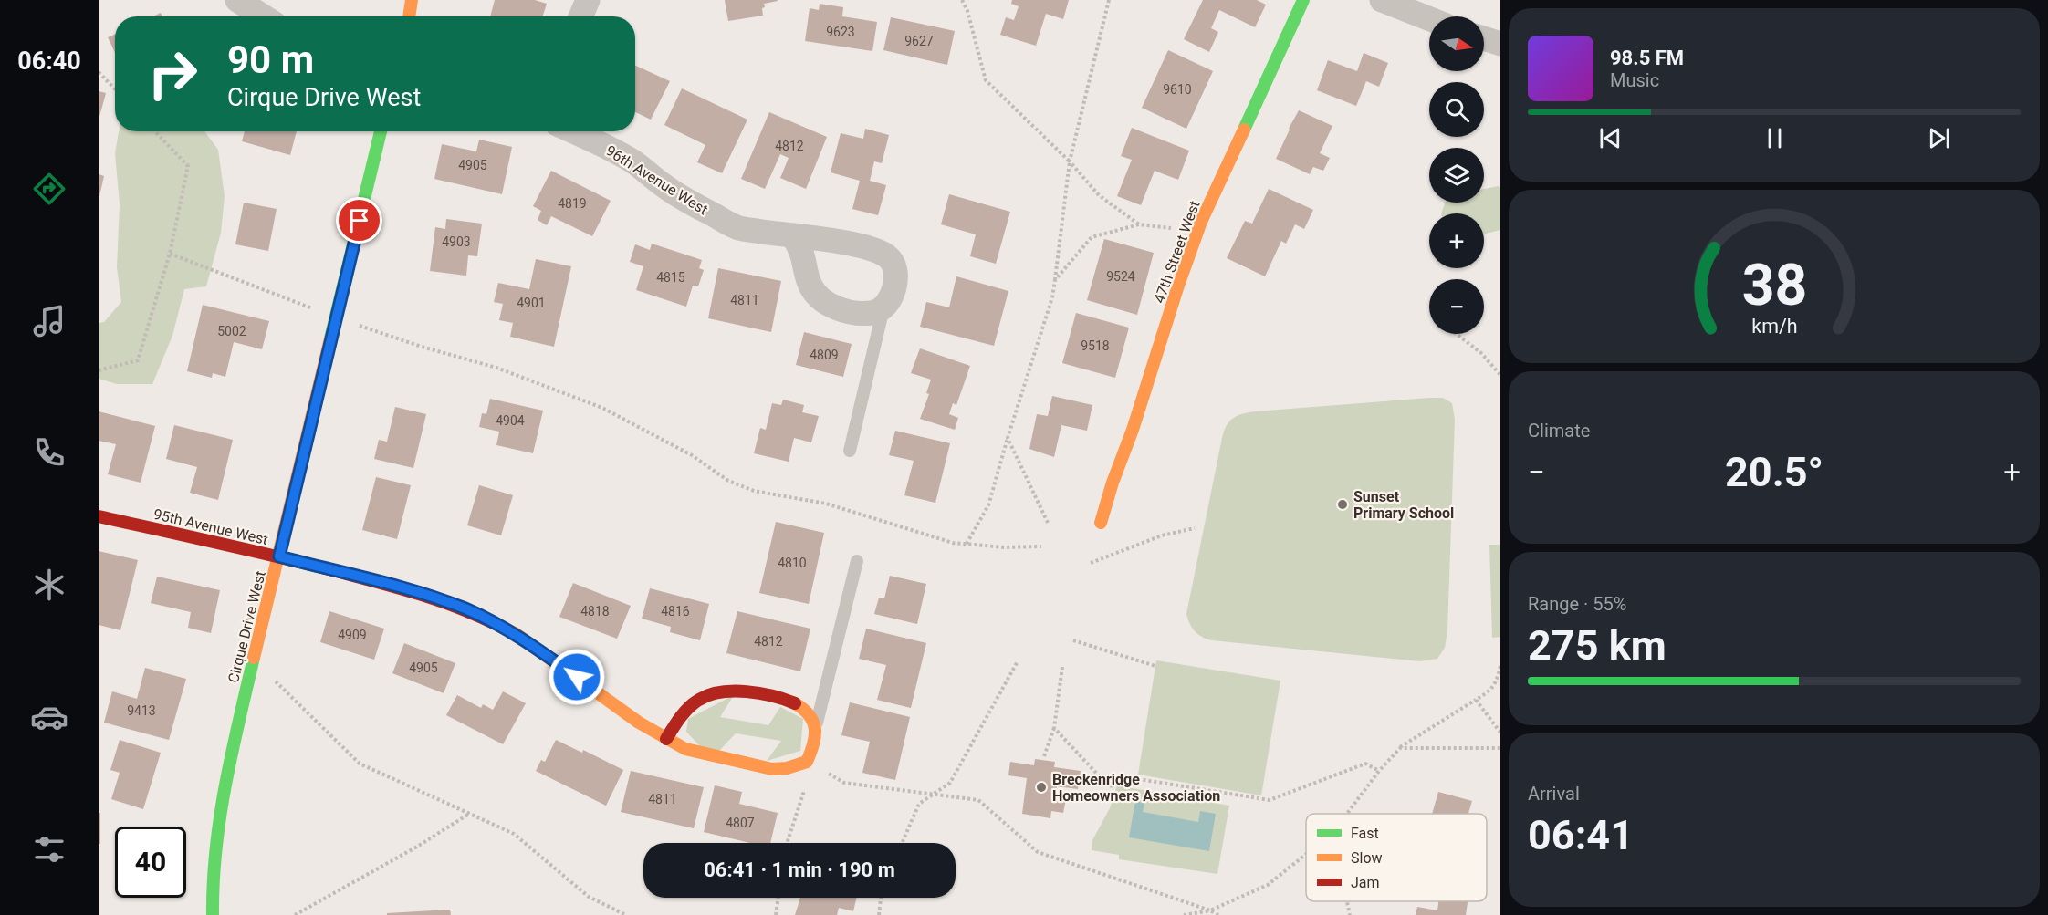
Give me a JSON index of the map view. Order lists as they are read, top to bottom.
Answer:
{
  "streets": {
    "street": [
      "96th Avenue West",
      "47th Street West",
      "95th Avenue West",
      "Cirque Drive West"
    ]
  },
  "crossings": [
    ["95th Avenue West", "Cirque Drive West"]
  ],
  "places": ["Sunset Primary School", "Breckenridge Homeowners Association"],
  "house_numbers": [
    "9623",
    "9627",
    "9610",
    "4812",
    "4905",
    "4819",
    "4903",
    "9524",
    "4815",
    "4811",
    "4901",
    "5002",
    "9518",
    "4809",
    "4904",
    "4810",
    "4818",
    "4816",
    "4909",
    "4812",
    "4905",
    "9413",
    "4811",
    "4807"
  ],
  "legend": ["Fast", "Slow", "Jam"],
  "north": "right",
  "page": {
    "tabs": "06:40",
    "map_buttons": ["+", "−"],
    "turn": ["90 m", "Cirque Drive West"],
    "song": ["98.5 FM", "Music"],
    "tile": [
      "Climate",
      ["Range · 55%", "275 km"],
      ["Arrival", "06:41"]
    ],
    "heat": ["−", "20.5°", "+"],
    "limit": "40",
    "trip": "06:41 · 1 min · 190 m",
    "gauge": ["38", "km/h"]
  }
}
